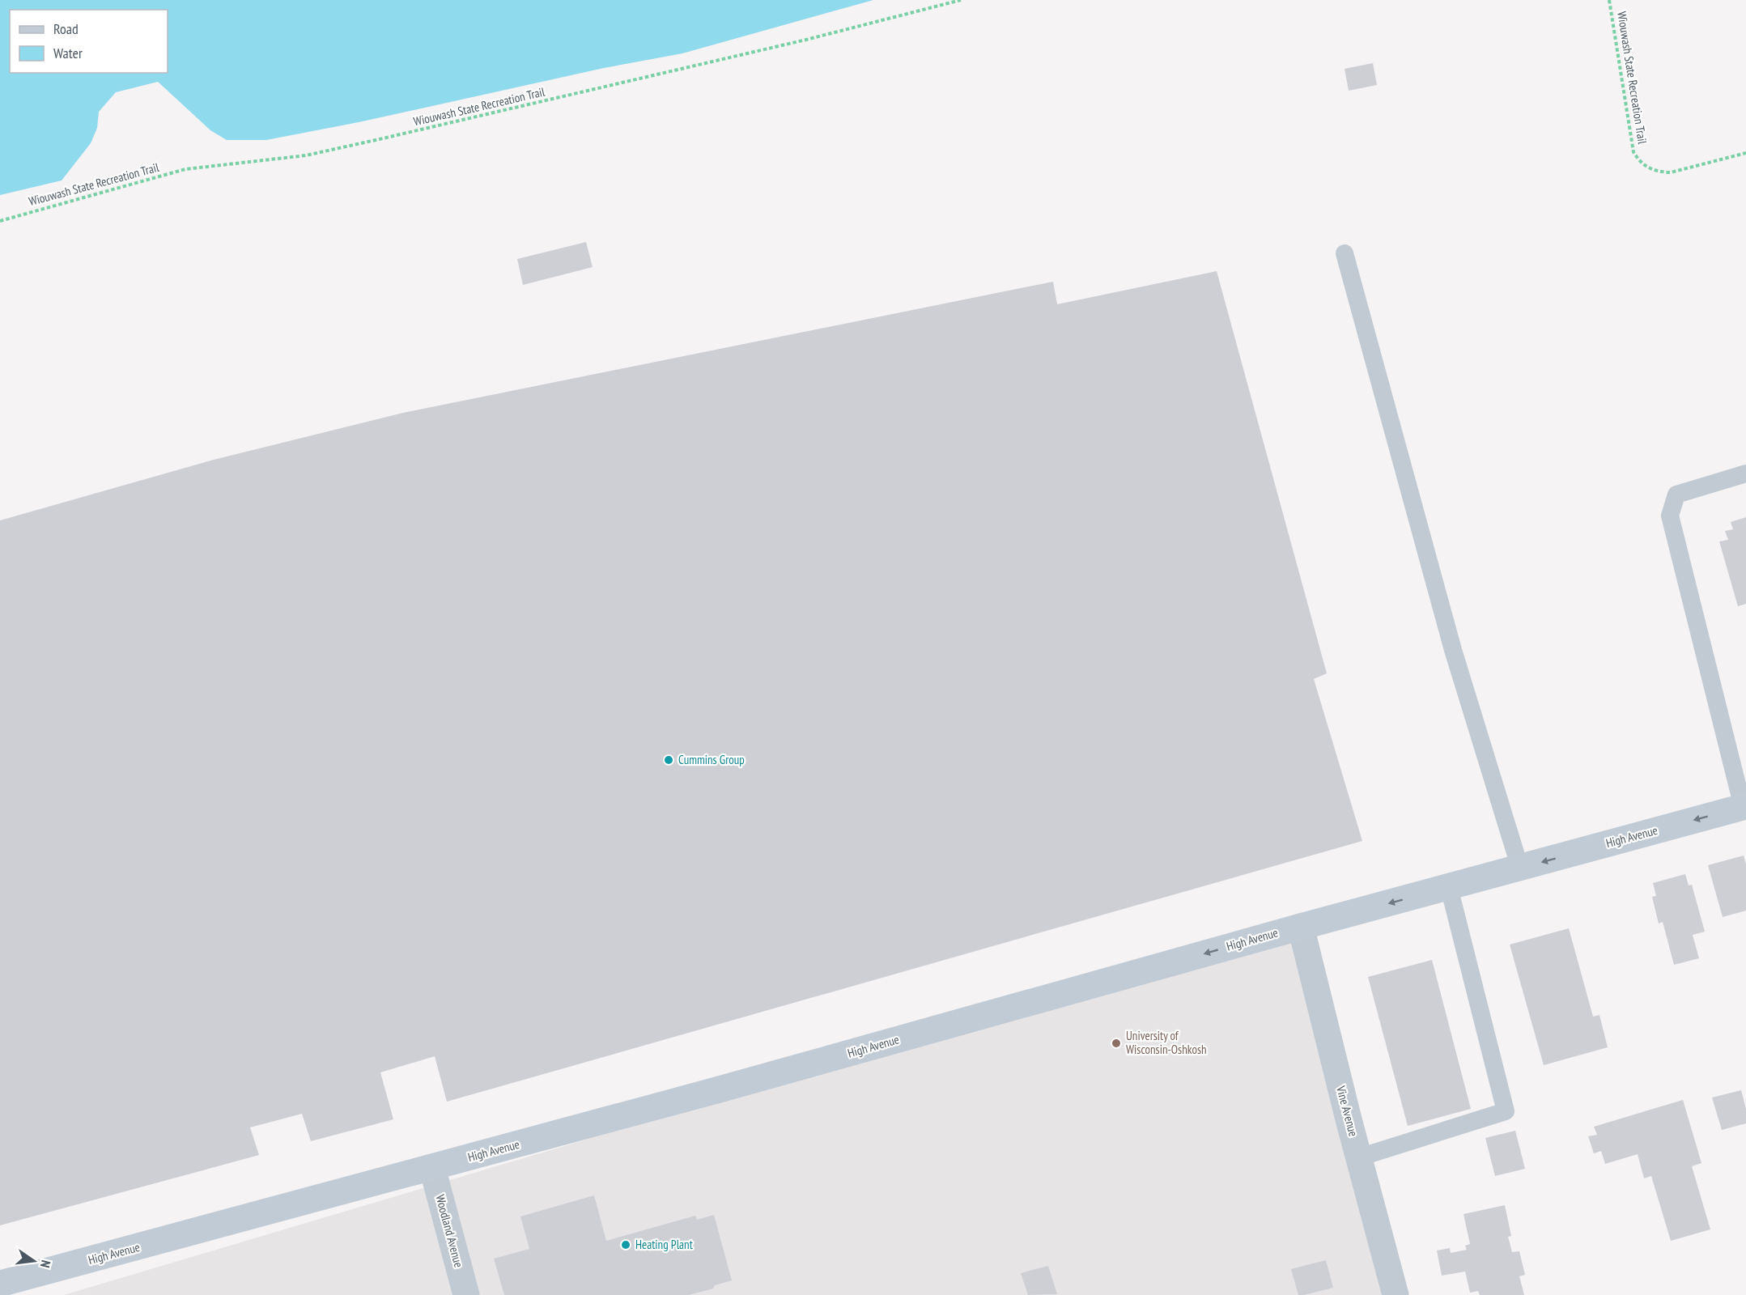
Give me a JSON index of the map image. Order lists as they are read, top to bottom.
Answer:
{
  "streets": {
    "main road": ["High Avenue"],
    "street": ["Vine Avenue", "Woodland Avenue"],
    "path": ["Wiouwash State Recreation Trail"]
  },
  "crossings": [
    ["High Avenue", "Vine Avenue"],
    ["High Avenue", "Woodland Avenue"]
  ],
  "one_way": ["High Avenue"],
  "places": ["Cummins Group", "University of Wisconsin-Oshkosh", "Heating Plant"],
  "legend": ["Road", "Water"],
  "north": "right"
}
